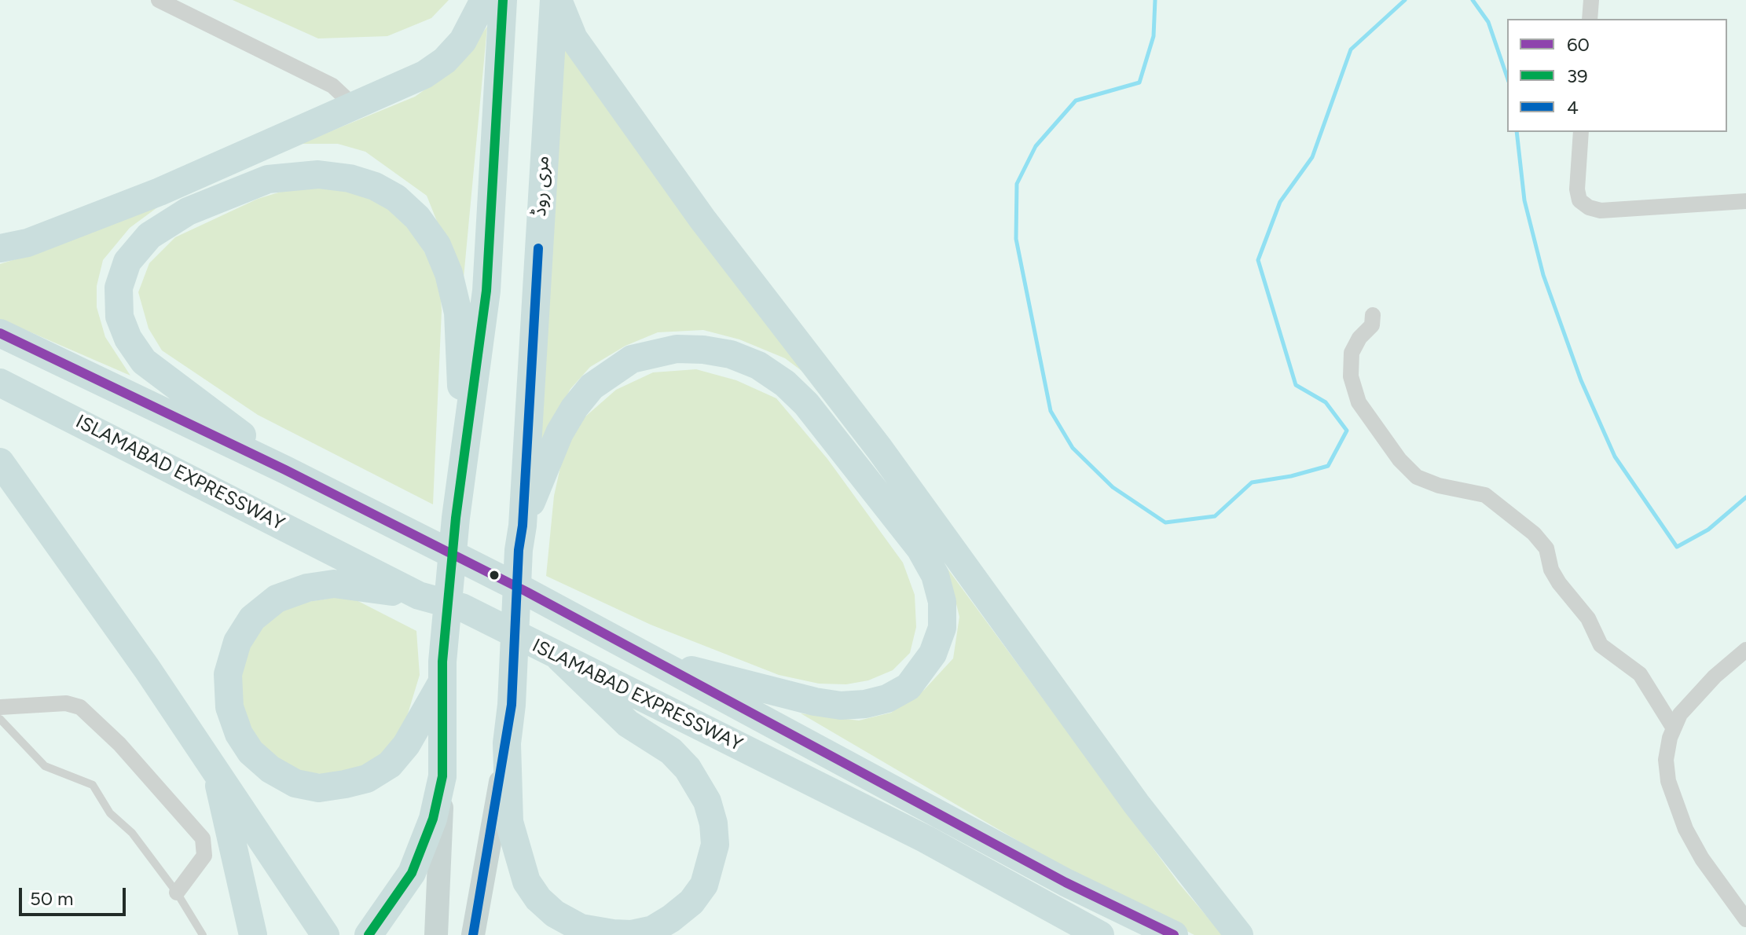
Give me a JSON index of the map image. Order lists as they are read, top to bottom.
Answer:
{
  "streets": {
    "highway": ["مری روڈ", "ISLAMABAD EXPRESSWAY"]
  },
  "lines": ["transit line 39", "transit line 4", "transit line 60"],
  "legend": ["60", "39", "4"],
  "scale_bar": "50 m"
}
